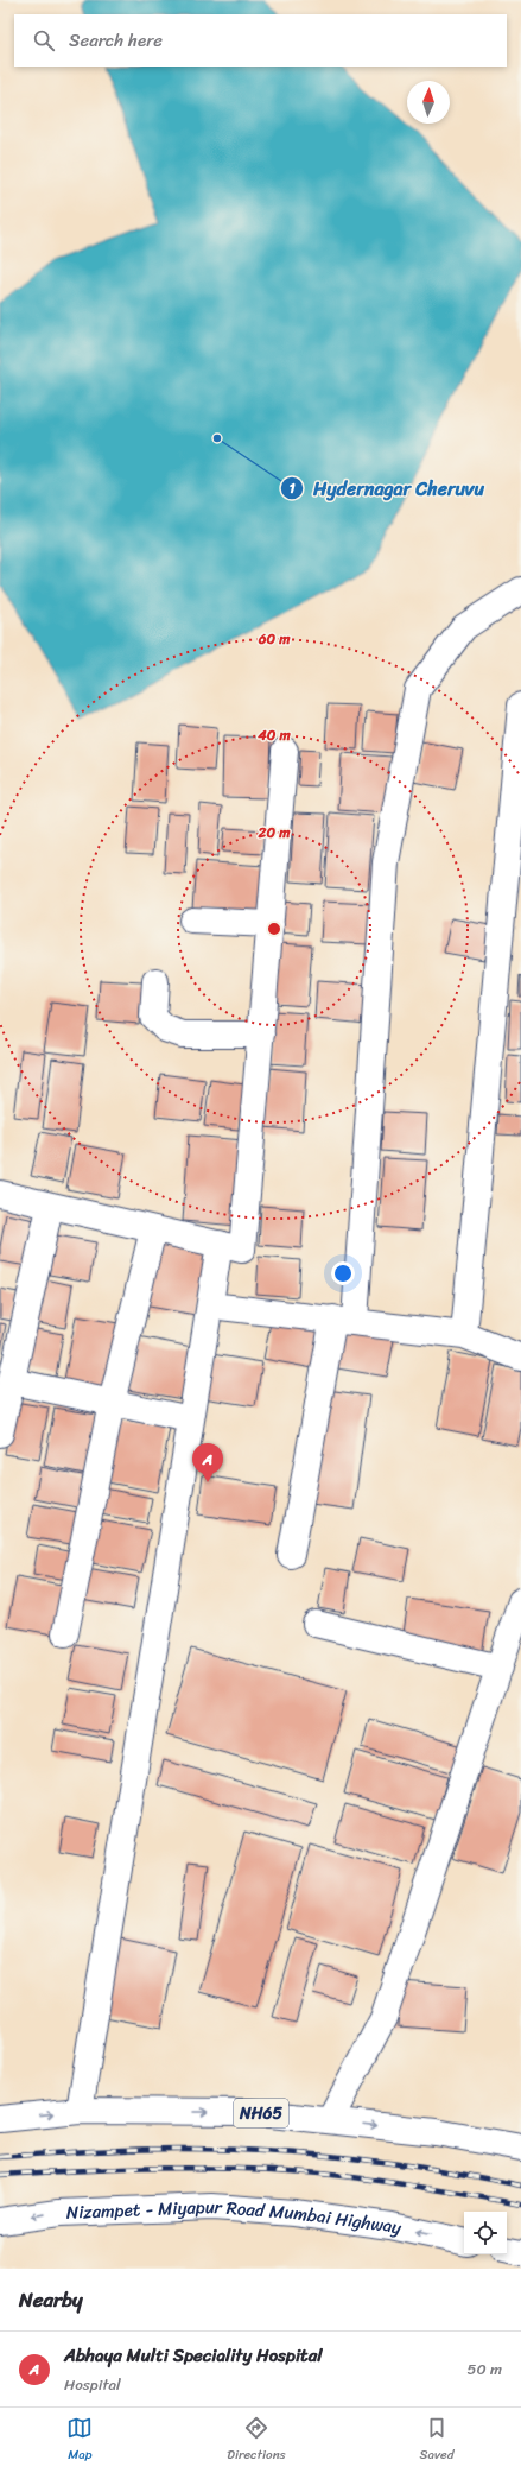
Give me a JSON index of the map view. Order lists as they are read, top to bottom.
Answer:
{
  "streets": {
    "main road": ["NH65", "Nizampet - Miyapur Road Mumbai Highway"]
  },
  "places": ["Hydernagar Cheruvu"],
  "north": "top",
  "page": {
    "search": "Search here",
    "pins": "A",
    "heading": "Nearby",
    "list": [
      {
        "mark": "A",
        "name": "Abhaya Multi Speciality Hospital",
        "note": "Hospital",
        "value": "50 m"
      }
    ],
    "nav": ["Map", "Directions", "Saved"]
  },
  "rings": ["60 m", "40 m", "20 m"]
}
